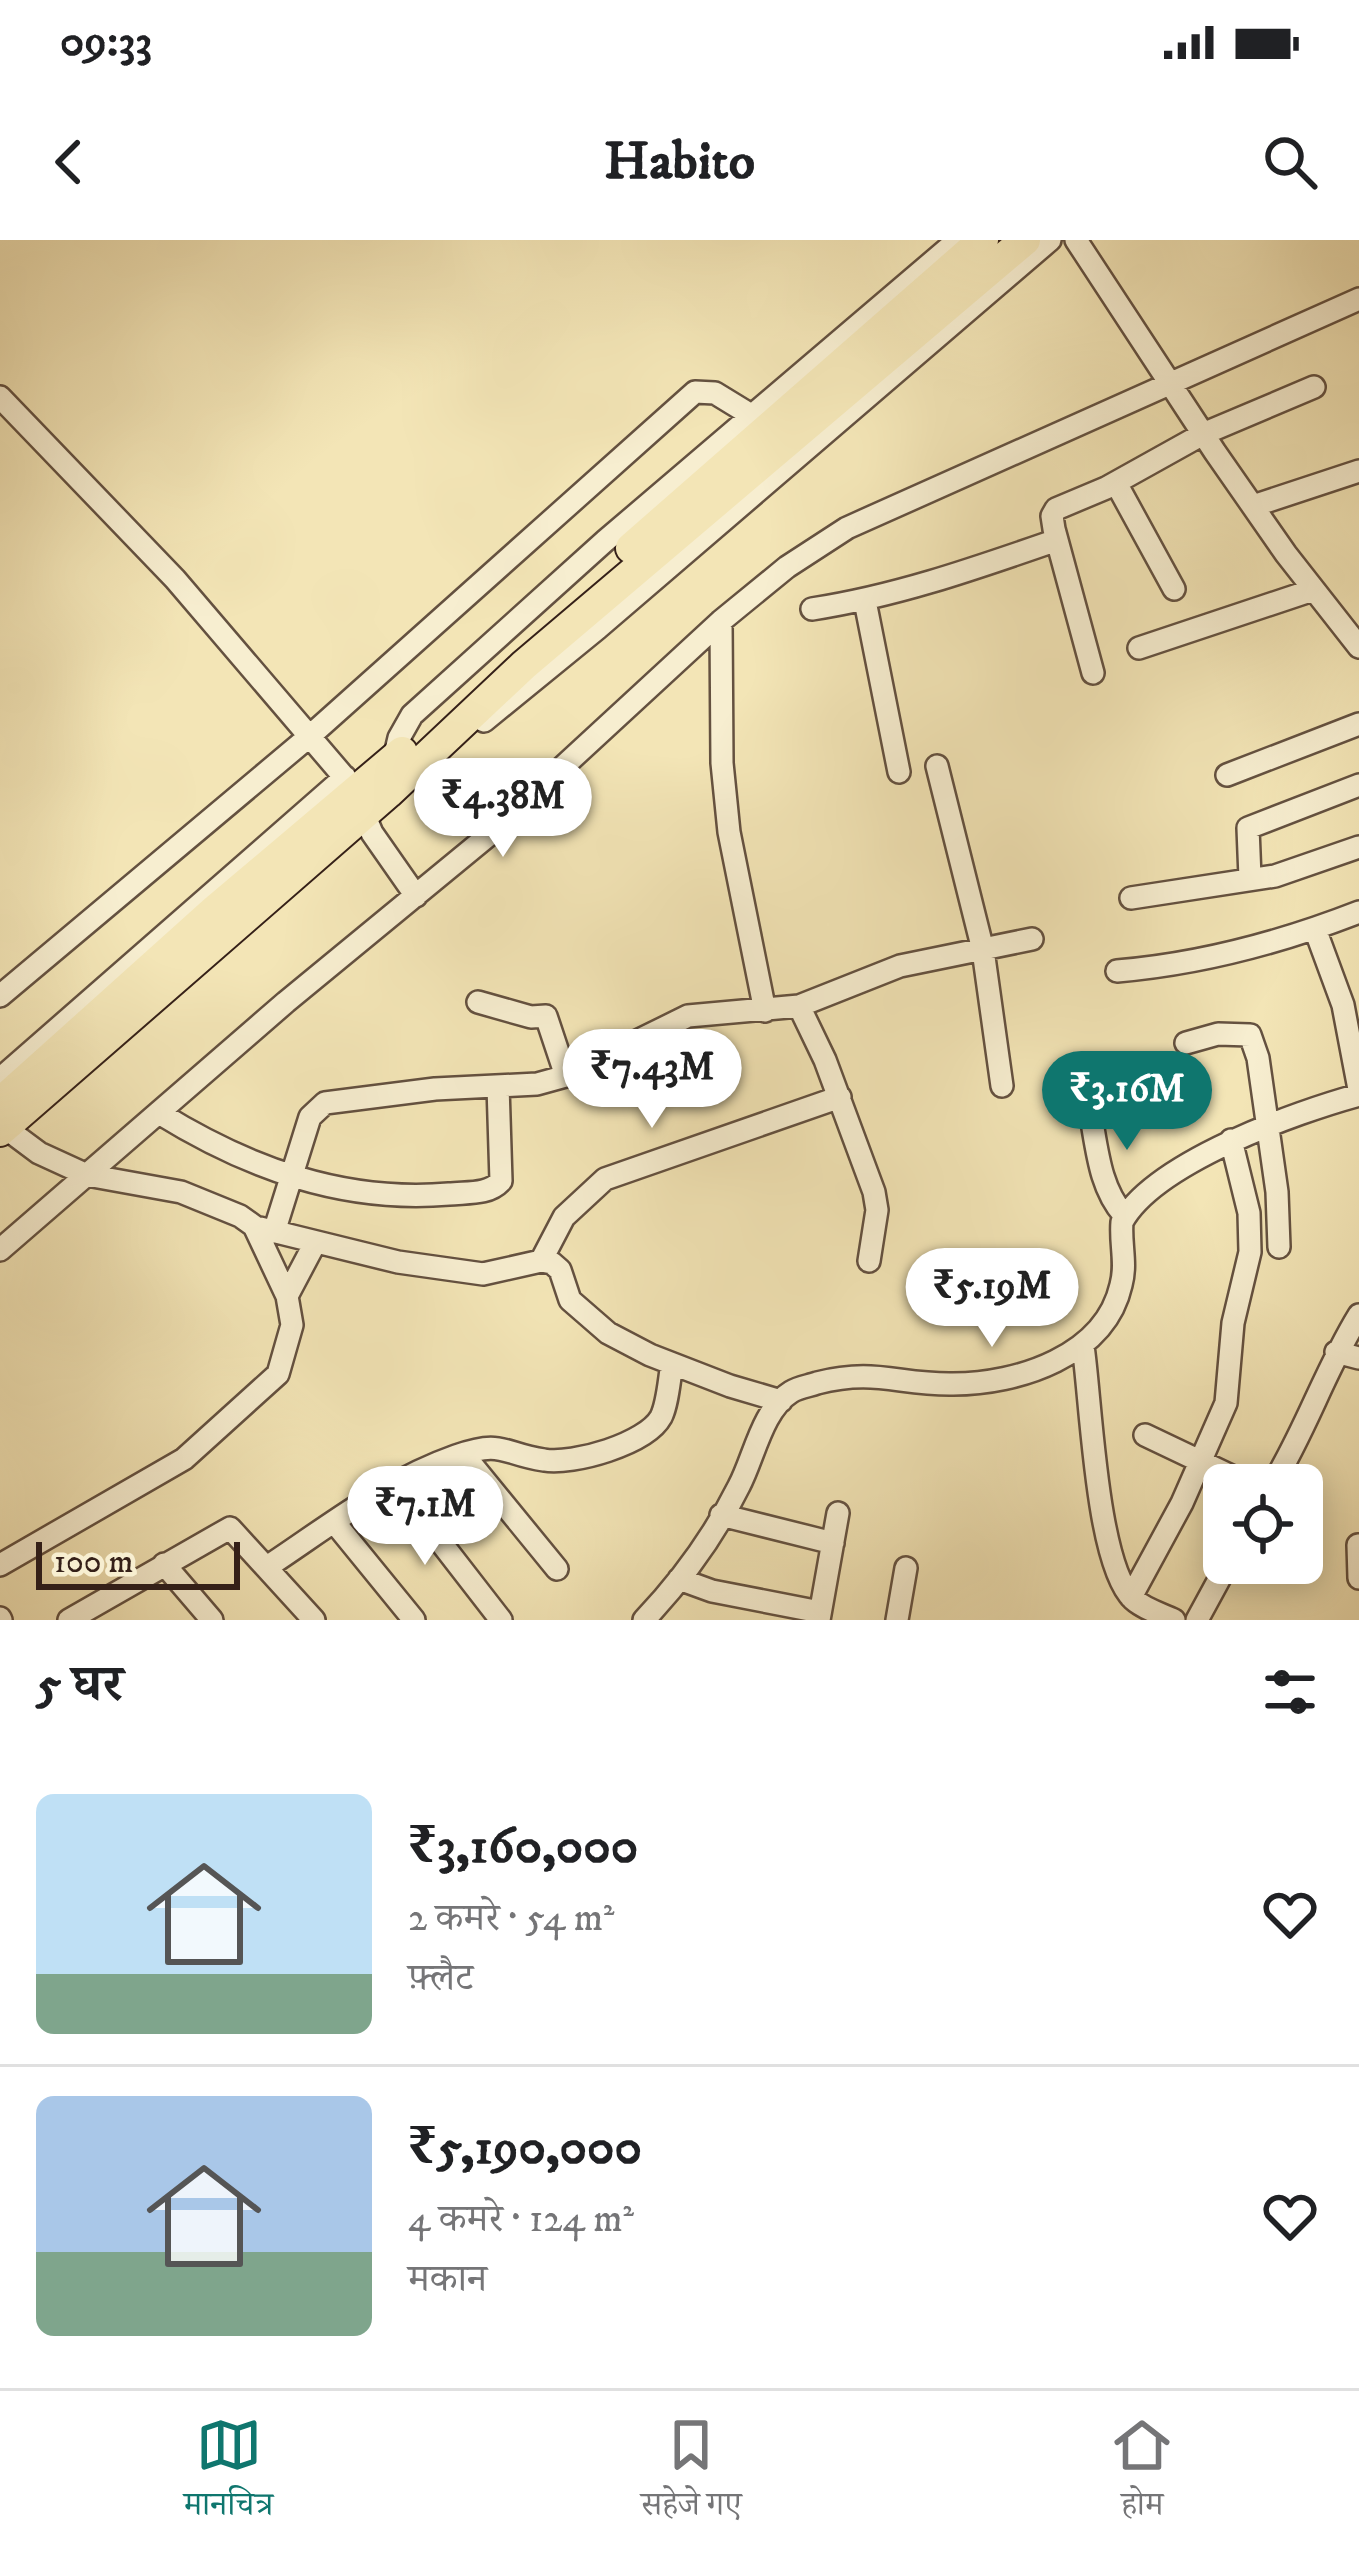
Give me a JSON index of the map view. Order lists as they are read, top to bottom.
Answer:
{
  "scale_bar": "100 m",
  "page": {
    "status": "09:33",
    "header": "Habito",
    "price": [
      "₹4.38M",
      "₹7.43M",
      "₹3.16M",
      "₹5.19M",
      "₹7.1M"
    ],
    "scale": "100 m",
    "heading": "5 घर",
    "list": [
      {
        "name": "₹3,160,000",
        "note": "2 कमरे · 54 m² · फ़्लैट"
      },
      {
        "name": "₹5,190,000",
        "note": "4 कमरे · 124 m² · मकान"
      }
    ],
    "tabs": ["मानचित्र", "सहेजे गए", "होम"]
  }
}
